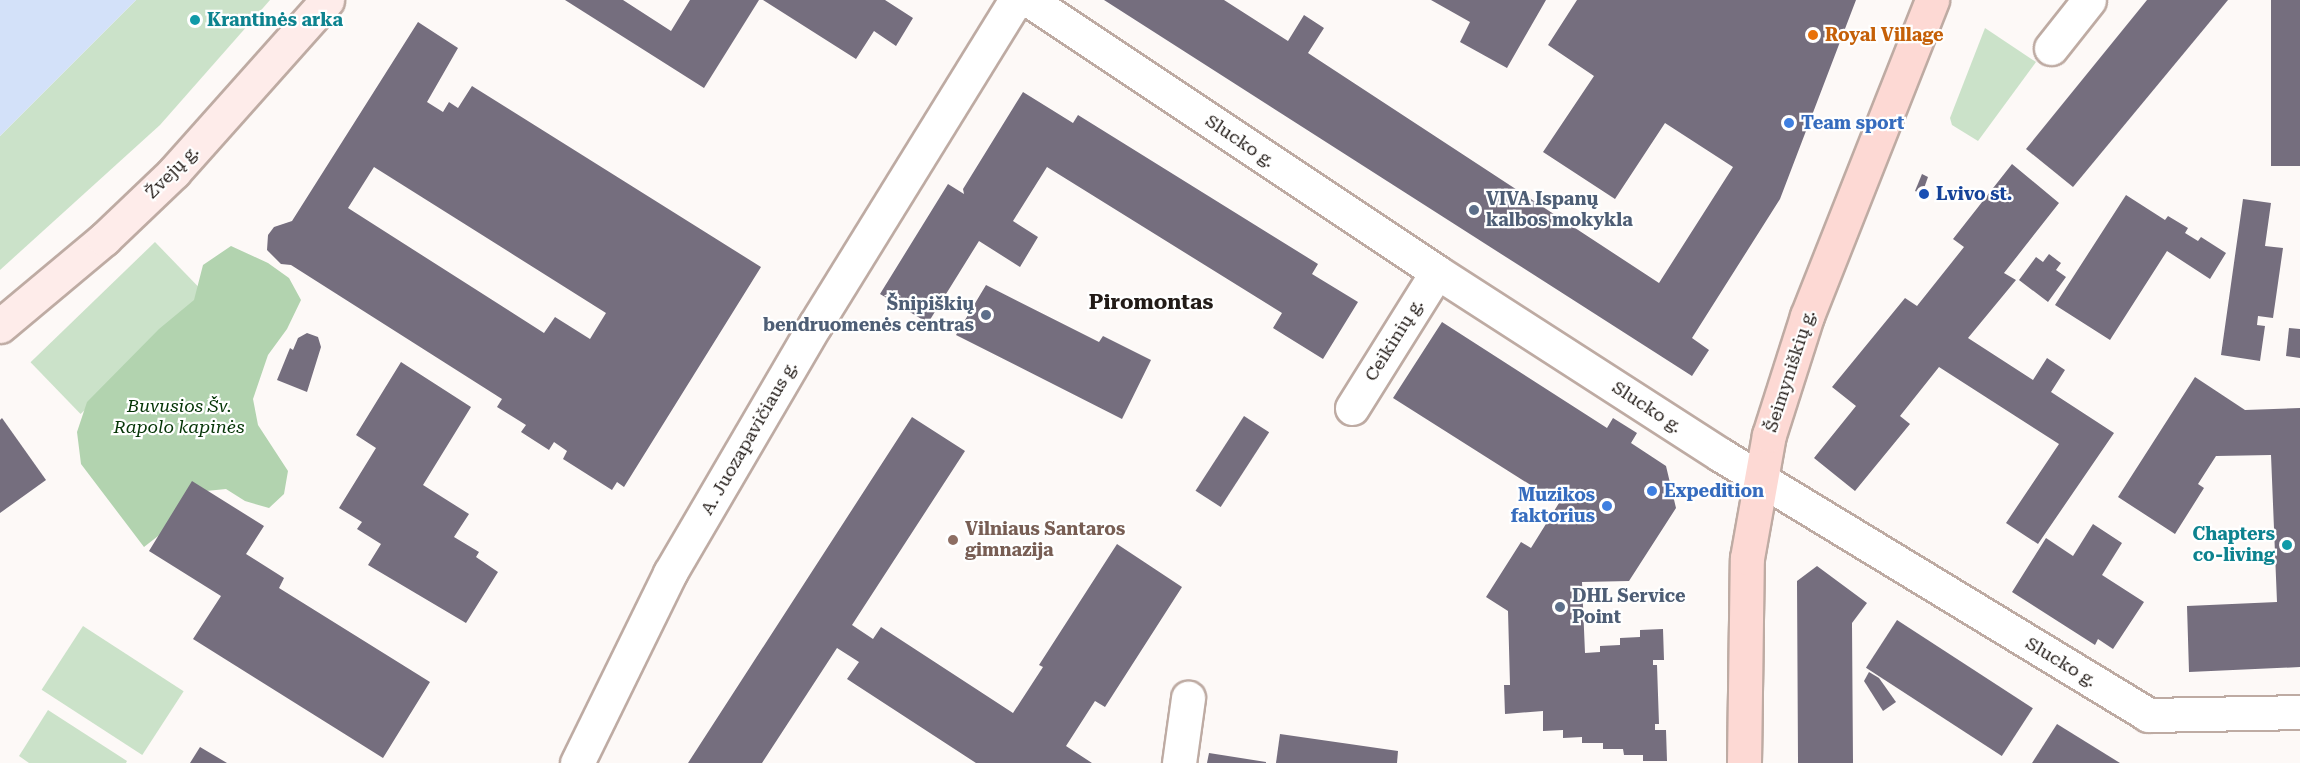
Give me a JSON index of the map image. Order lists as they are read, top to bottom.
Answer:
{
  "streets": {
    "main road": ["Šeimyniškių g."],
    "street": [
      "Slucko g.",
      "Žvejų g.",
      "Ceikinių g.",
      "A. Juozapavičiaus g."
    ]
  },
  "crossings": [
    ["Slucko g.", "Ceikinių g."],
    ["Slucko g.", "Šeimyniškių g."]
  ],
  "districts": ["Piromontas"],
  "parks": ["Buvusios Šv. Rapolo kapinės"],
  "places": [
    "Krantinės arka",
    "Royal Village",
    "Team sport",
    "Lvivo st.",
    "VIVA Ispanų kalbos mokykla",
    "Šnipiškių bendruomenės centras",
    "Expedition",
    "Muzikos faktorius",
    "Vilniaus Santaros gimnazija",
    "Chapters co-living",
    "DHL Service Point"
  ]
}
